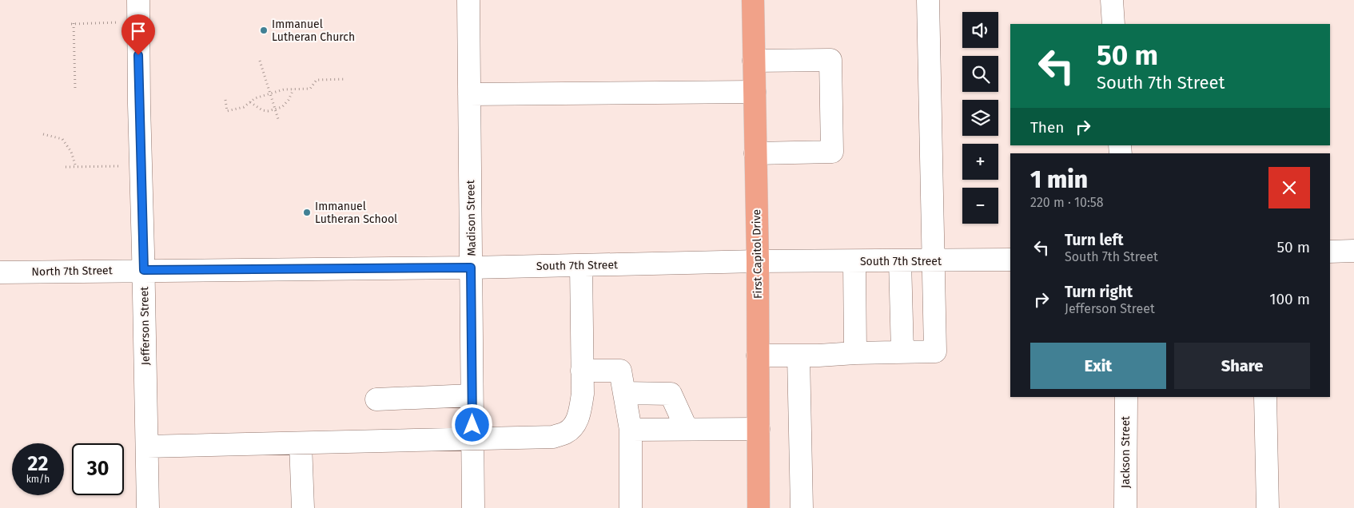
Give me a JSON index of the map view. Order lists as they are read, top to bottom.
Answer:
{
  "streets": {
    "main road": ["First Capitol Drive"],
    "street": [
      "Madison Street",
      "South 7th Street",
      "North 7th Street",
      "Jefferson Street",
      "Jackson Street"
    ]
  },
  "crossings": [
    ["Madison Street", "South 7th Street"],
    ["First Capitol Drive", "South 7th Street"],
    ["South 7th Street", "North 7th Street"],
    ["South 7th Street", "Jefferson Street"],
    ["North 7th Street", "Jefferson Street"]
  ],
  "places": ["Immanuel Lutheran Church", "Immanuel Lutheran School"],
  "page": {
    "map_buttons": ["+", "−"],
    "turn": ["50 m", "South 7th Street"],
    "then": "Then",
    "heading": ["1 min", "220 m · 10:58"],
    "list": [
      {
        "name": "Turn left",
        "note": "South 7th Street",
        "value": "50 m"
      },
      {
        "name": "Turn right",
        "note": "Jefferson Street",
        "value": "100 m"
      }
    ],
    "buttons": ["Exit", "Share"],
    "speed": "22 km/h",
    "limit": "30"
  }
}
